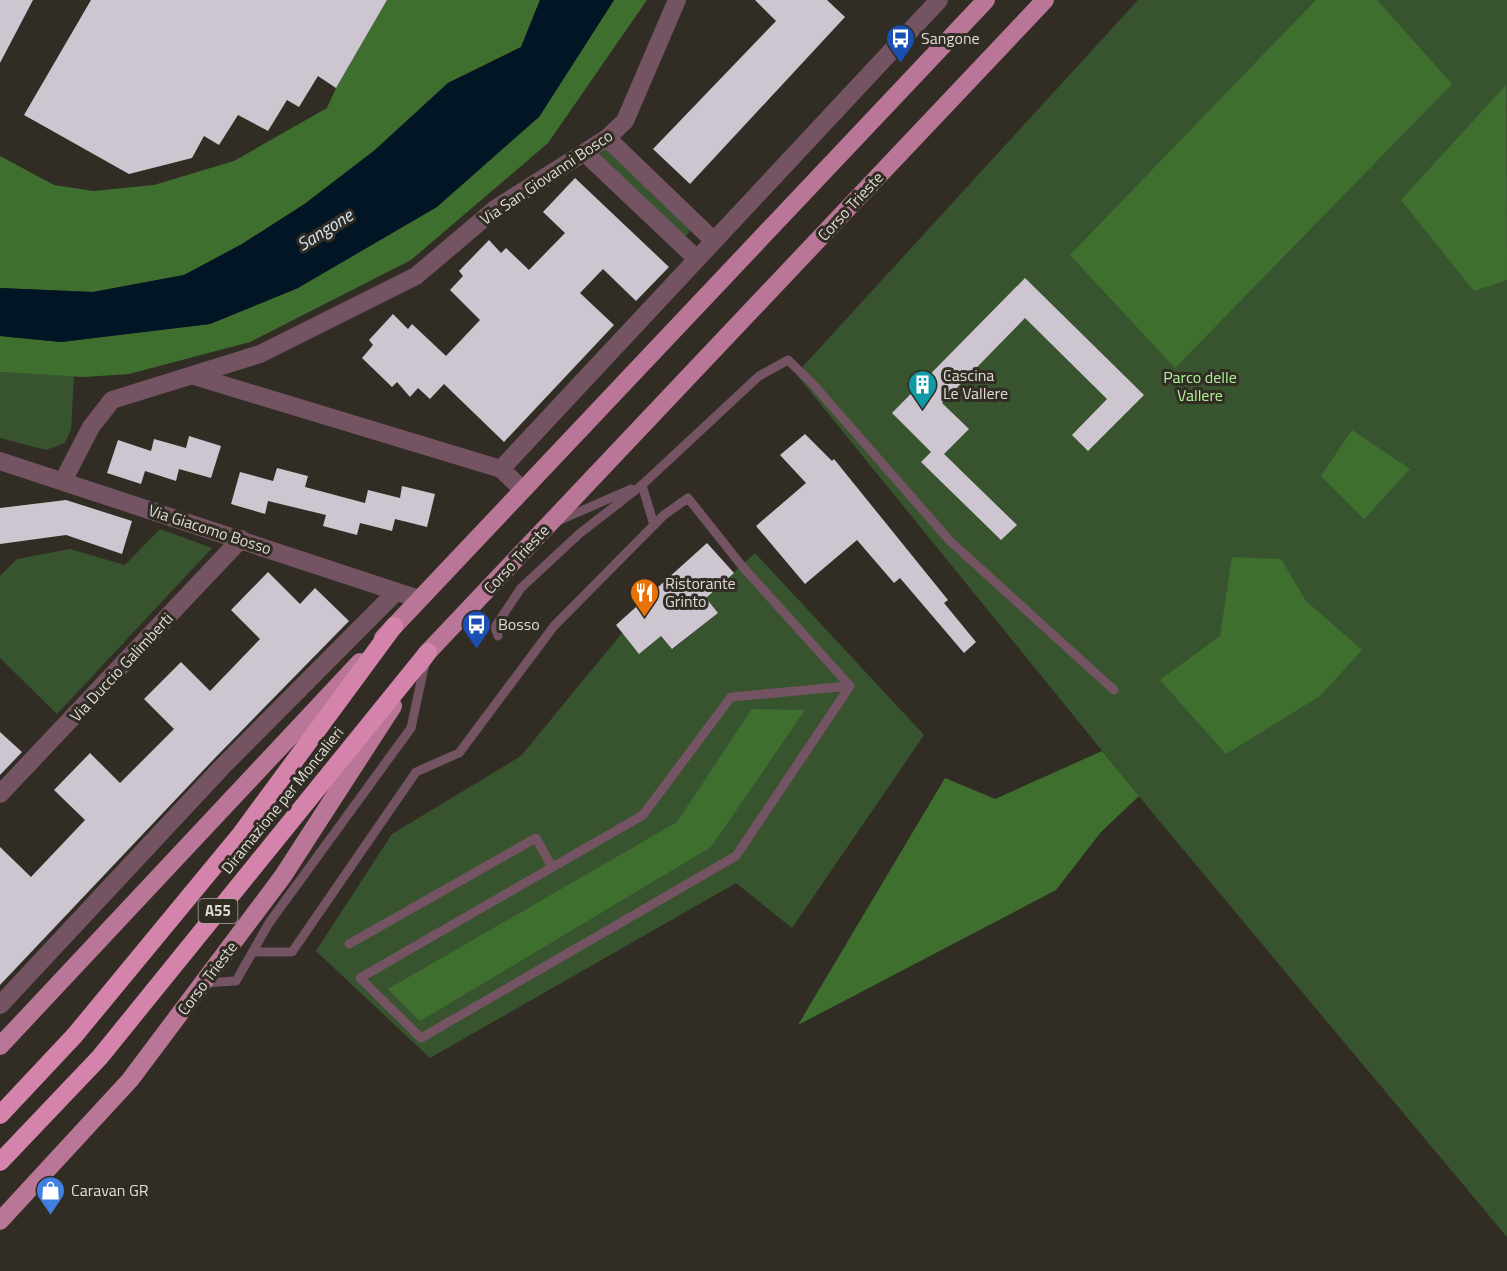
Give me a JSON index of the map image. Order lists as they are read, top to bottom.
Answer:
{
  "streets": {
    "highway": ["Diramazione per Moncalieri", "A55"],
    "main road": ["Corso Trieste"],
    "street": ["Via San Giovanni Bosco", "Via Giacomo Bosso", "Via Duccio Galimberti"]
  },
  "crossings": [
    ["Via San Giovanni Bosco", "Via Giacomo Bosso"],
    ["Corso Trieste", "Diramazione per Moncalieri"],
    ["Via Giacomo Bosso", "Via Duccio Galimberti"]
  ],
  "water": ["Sangone"],
  "parks": ["Parco delle Vallere"],
  "places": {
    "bus stop": ["Sangone", "Bosso"],
    "building": ["Cascina Le Vallere"],
    "restaurant": ["Ristorante Grinto"],
    "shop": ["Caravan GR"]
  }
}
